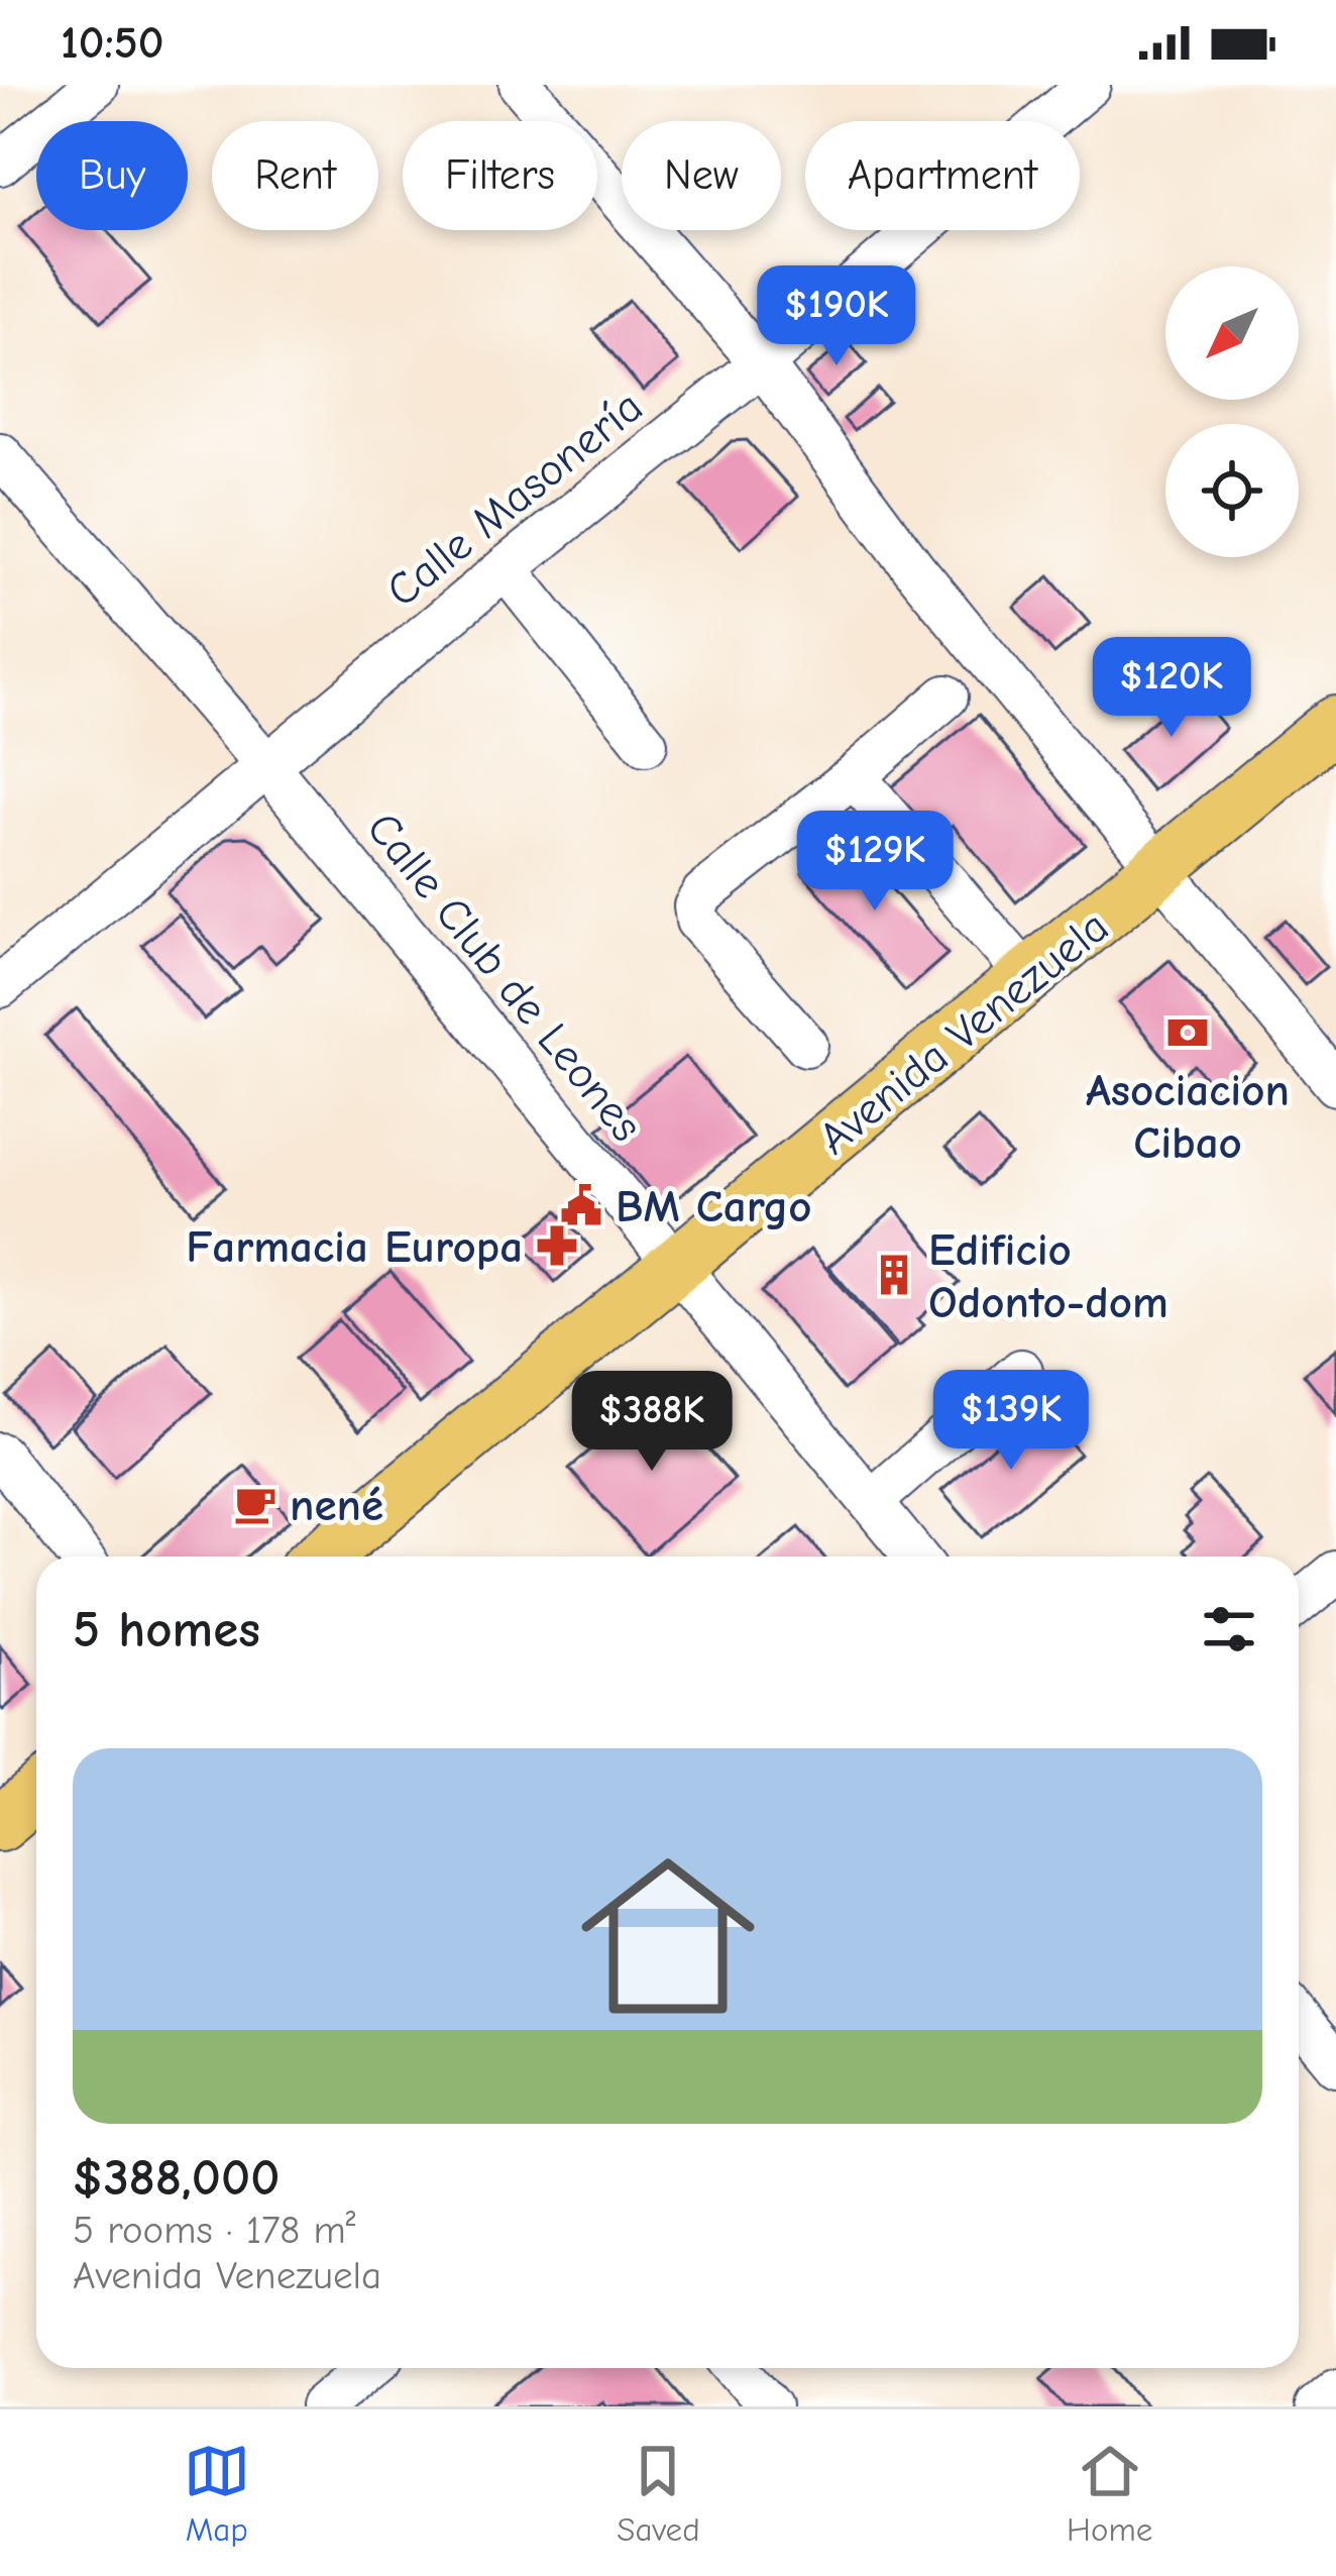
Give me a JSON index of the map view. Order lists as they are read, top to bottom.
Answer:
{
  "streets": {
    "main road": ["Avenida Venezuela"],
    "street": ["Calle Masonería", "Calle Club de Leones"]
  },
  "crossings": [
    ["Calle Masonería", "Calle Club de Leones"],
    ["Calle Club de Leones", "Avenida Venezuela"]
  ],
  "places": {
    "bank": ["Asociacion Cibao"],
    "public building": ["BM Cargo"],
    "pharmacy": ["Farmacia Europa"],
    "building": ["Edificio Odonto-dom"],
    "cafe": ["nené"]
  },
  "north": "bottom left",
  "page": {
    "status": "10:50",
    "chip": [
      "Buy",
      "Rent",
      "Filters",
      "New",
      "Apartment"
    ],
    "price": [
      "$190K",
      "$120K",
      "$129K",
      "$139K",
      "$388K"
    ],
    "heading": "5 homes",
    "list": [
      {
        "name": "$388,000",
        "note": "5 rooms · 178 m² · Avenida Venezuela"
      }
    ],
    "tabs": ["Map", "Saved", "Home"]
  }
}
